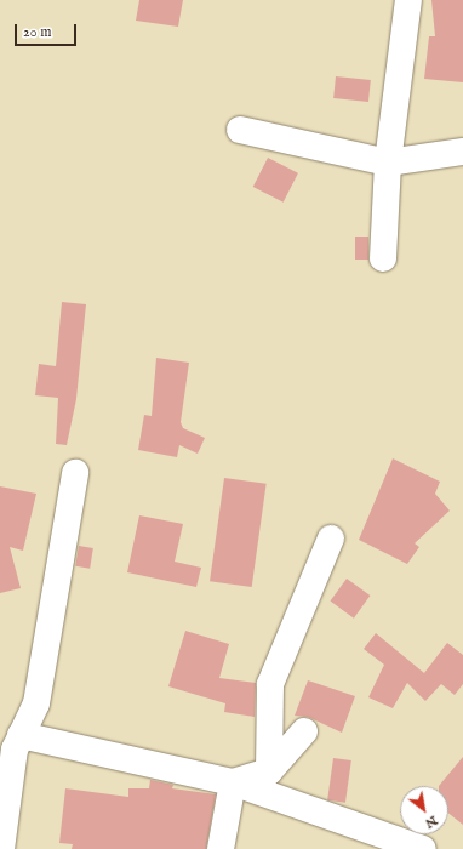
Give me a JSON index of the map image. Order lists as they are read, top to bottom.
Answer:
{
  "scale_bar": "20 m",
  "north": "bottom right"
}
